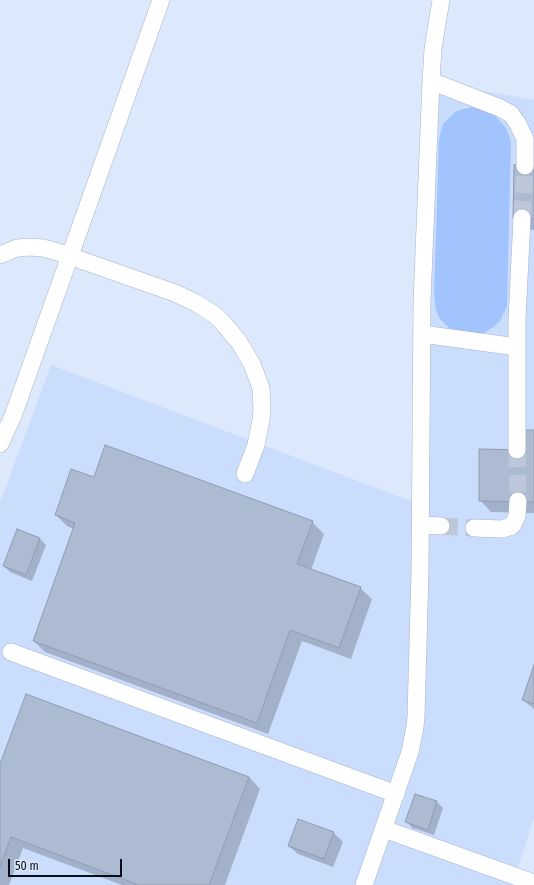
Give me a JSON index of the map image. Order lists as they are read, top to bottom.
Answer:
{
  "scale_bar": "50 m"
}
